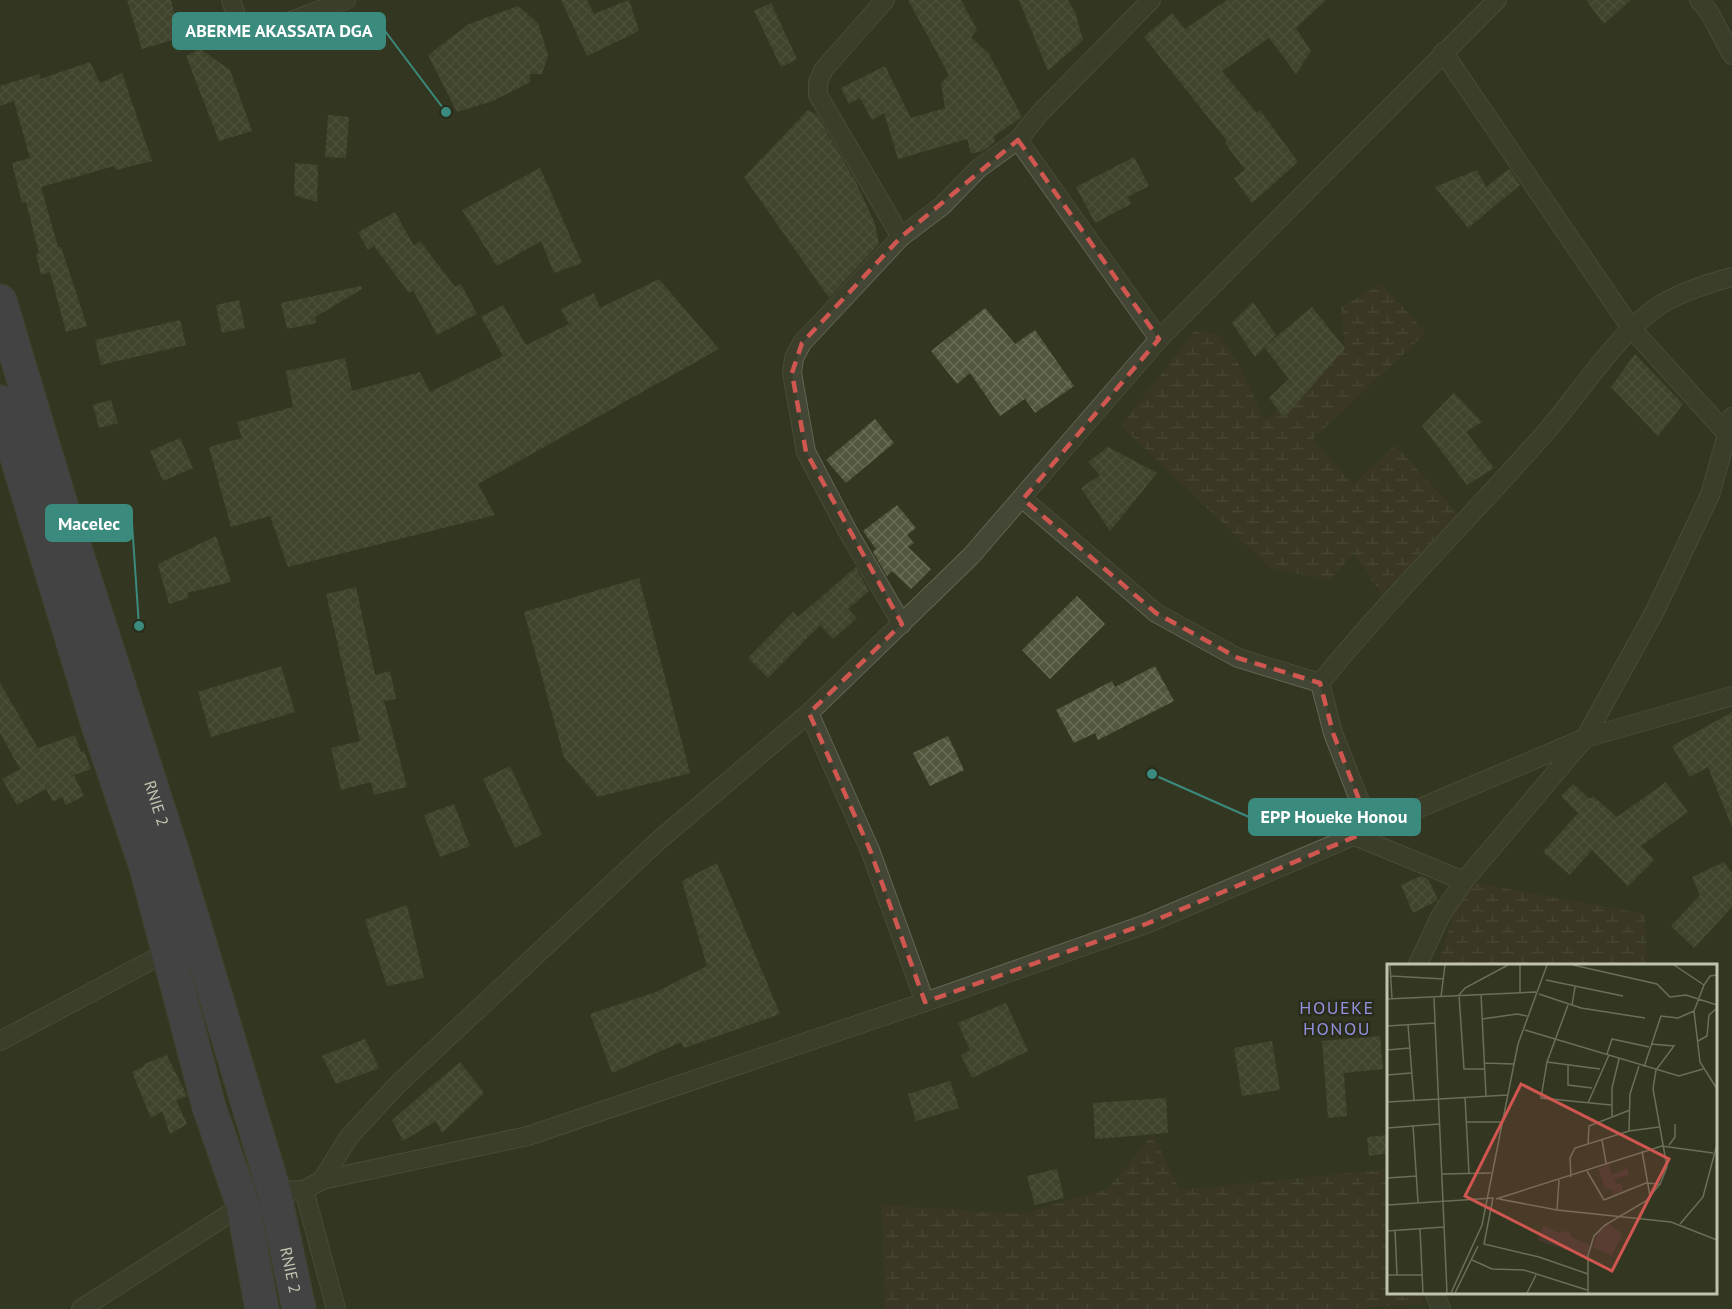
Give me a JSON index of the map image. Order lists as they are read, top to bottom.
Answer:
{
  "streets": {
    "highway": ["RNIE 2"]
  },
  "districts": ["HOUEKE HONOU"],
  "places": ["ABERME AKASSATA DGA", "Macelec", "EPP Houeke Honou"]
}
